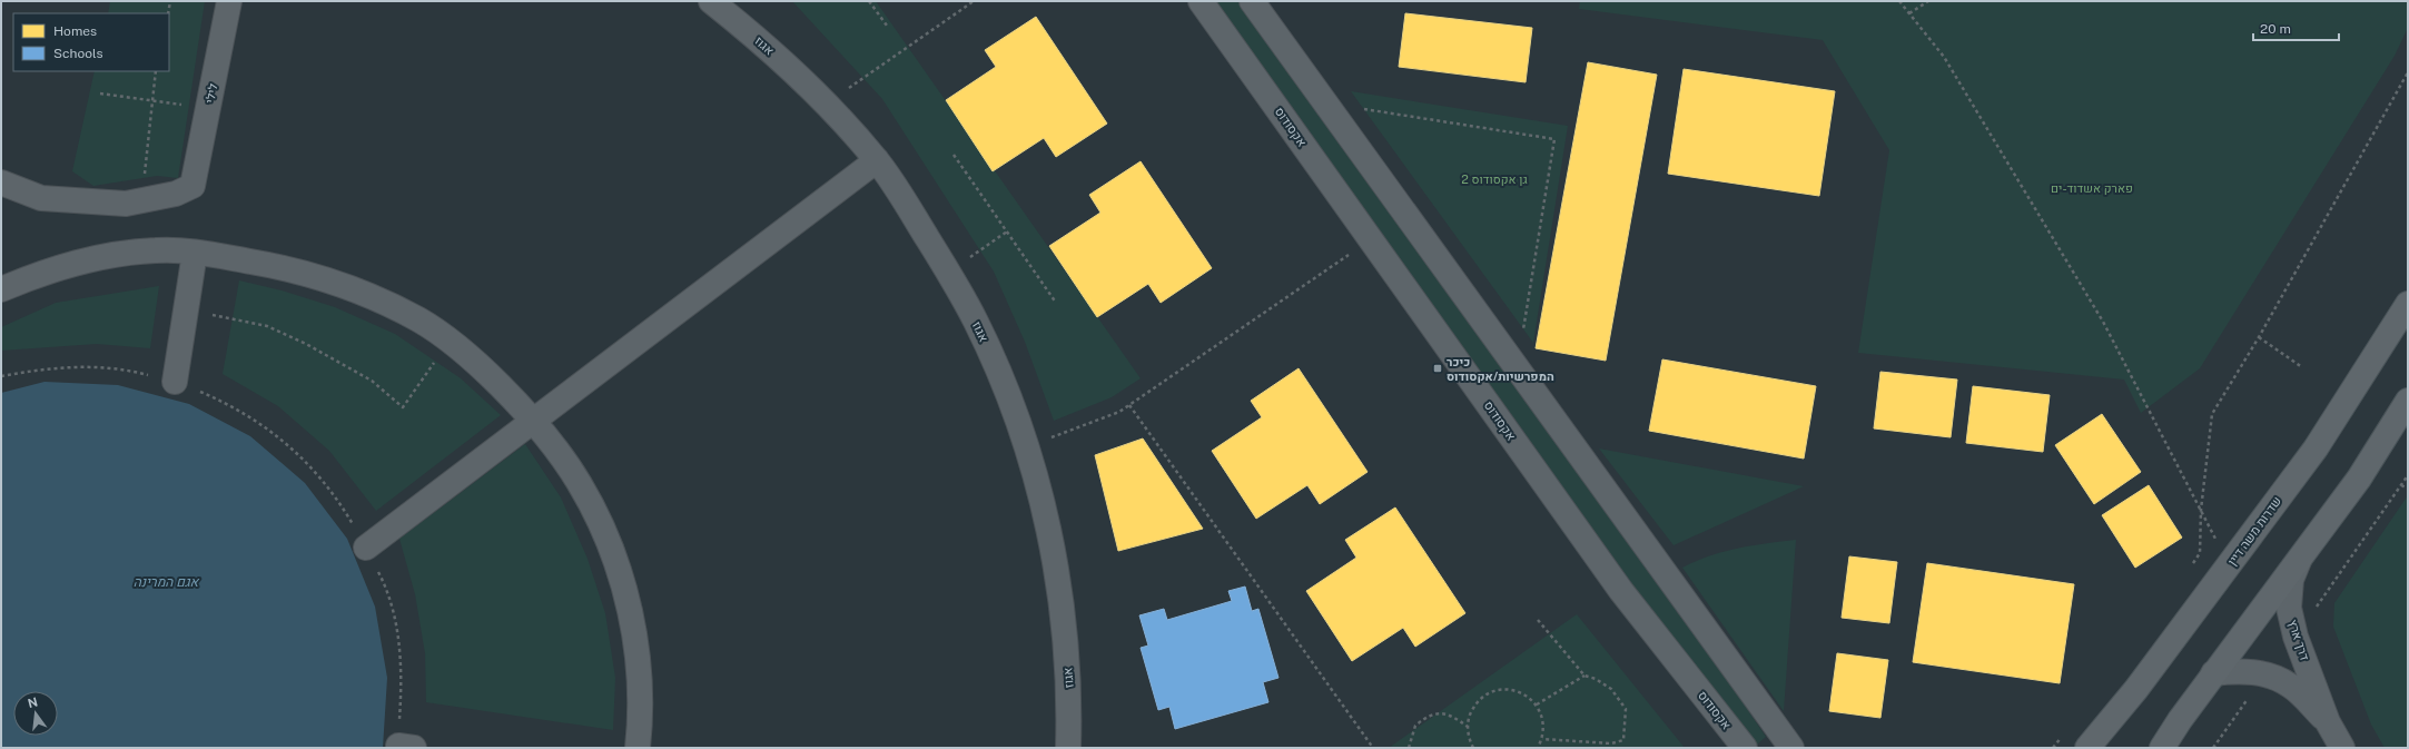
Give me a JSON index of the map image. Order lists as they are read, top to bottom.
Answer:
{
  "streets": {
    "main road": ["שדרות משה דיין"],
    "street": [
      "אגוז",
      "לילי",
      "אקסודוס",
      "דרך ארץ"
    ]
  },
  "water": ["אגם המרינה"],
  "parks": ["גן אקסודוס 2", "פארק אשדוד-ים"],
  "places": {
    "transit": ["כיכר המפרשיות/אקסודוס"]
  },
  "legend": ["Homes", "Schools"],
  "scale_bar": "20 m",
  "north": "top"
}
